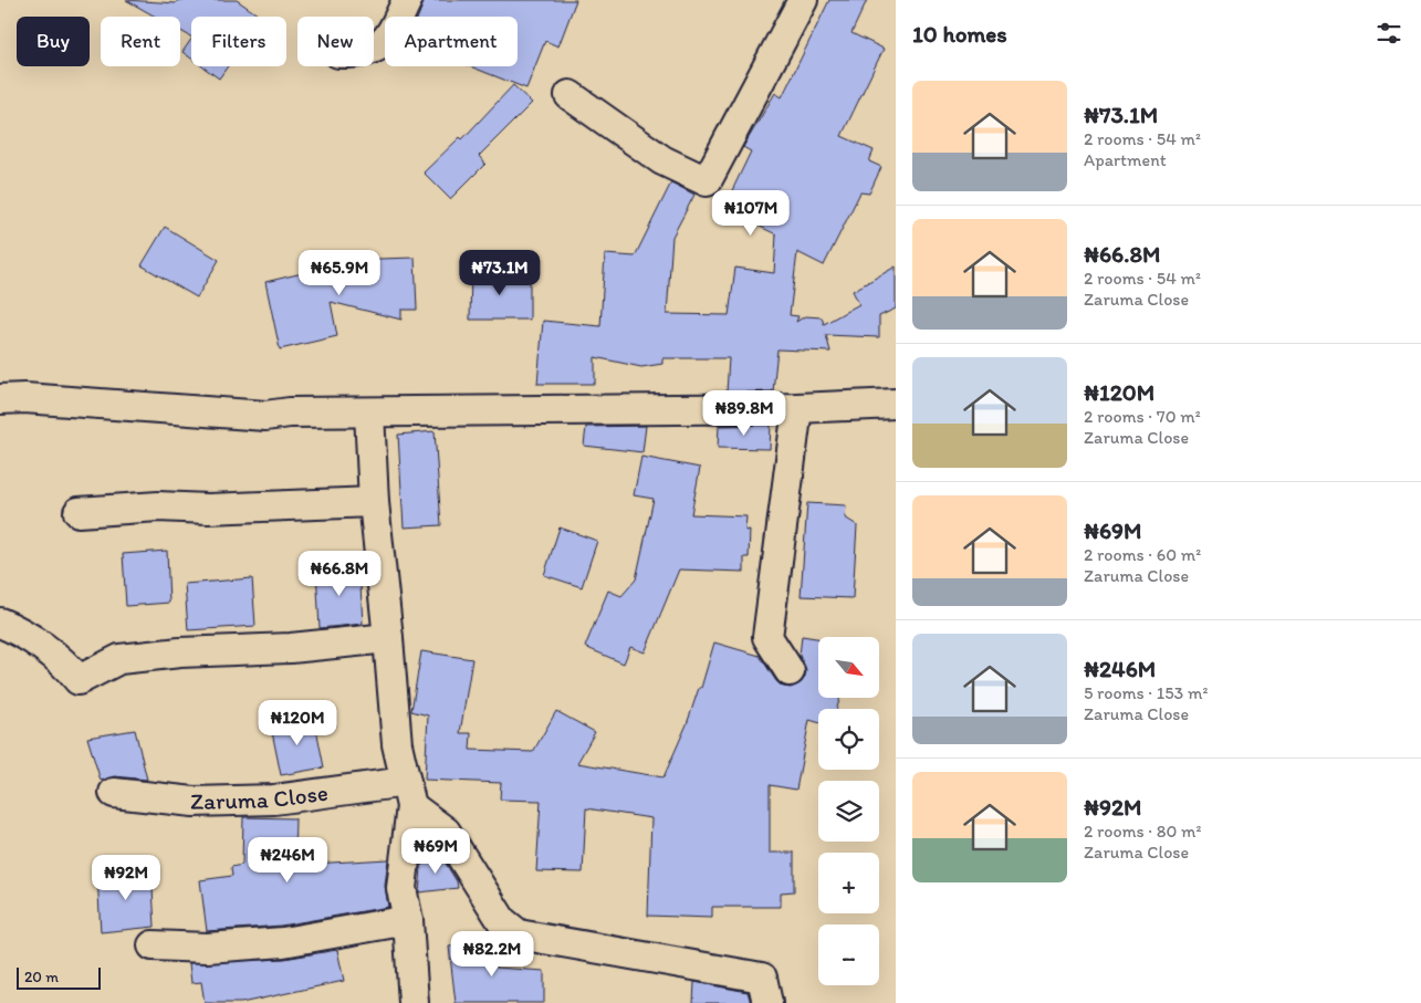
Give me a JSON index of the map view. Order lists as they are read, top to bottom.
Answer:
{
  "streets": {
    "street": ["Zaruma Close"]
  },
  "scale_bar": "20 m",
  "north": "bottom right",
  "page": {
    "heading": "10 homes",
    "chip": [
      "Buy",
      "Rent",
      "Filters",
      "New",
      "Apartment"
    ],
    "list": [
      {
        "name": "₦73.1M",
        "note": "2 rooms · 54 m² · Apartment"
      },
      {
        "name": "₦66.8M",
        "note": "2 rooms · 54 m² · Zaruma Close"
      },
      {
        "name": "₦120M",
        "note": "2 rooms · 70 m² · Zaruma Close"
      },
      {
        "name": "₦69M",
        "note": "2 rooms · 60 m² · Zaruma Close"
      },
      {
        "name": "₦246M",
        "note": "5 rooms · 153 m² · Zaruma Close"
      },
      {
        "name": "₦92M",
        "note": "2 rooms · 80 m² · Zaruma Close"
      }
    ],
    "price": [
      "₦107M",
      "₦65.9M",
      "₦73.1M",
      "₦89.8M",
      "₦66.8M",
      "₦120M",
      "₦69M",
      "₦246M",
      "₦92M",
      "₦82.2M"
    ],
    "map_buttons": ["+", "−"],
    "scale": "20 m"
  }
}
